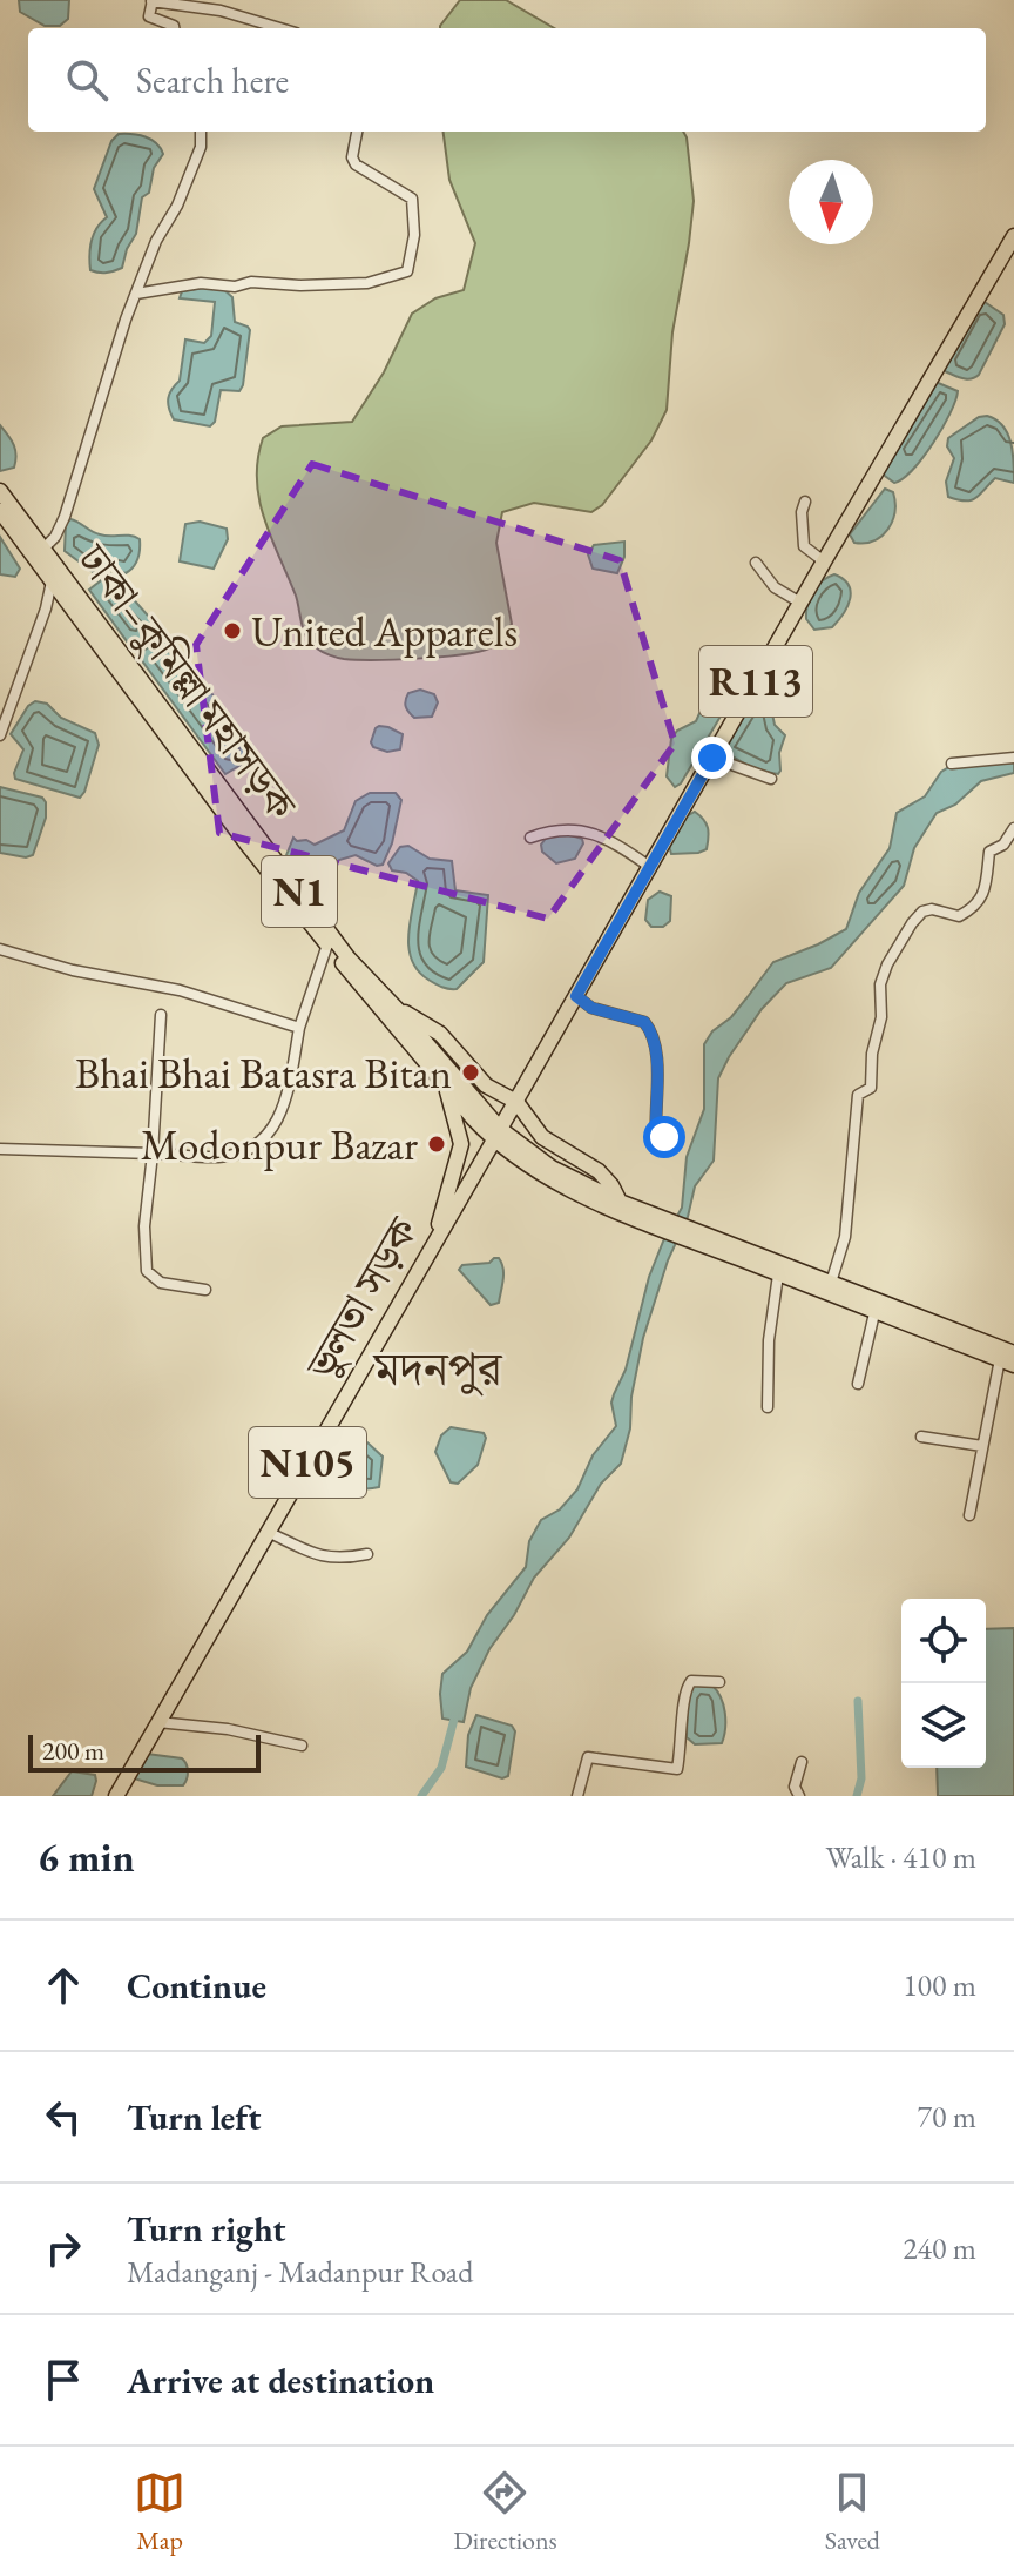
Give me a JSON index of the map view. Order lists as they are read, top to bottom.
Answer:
{
  "streets": {
    "main road": [
      "ঢাকা–কুমিল্লা মহাসড়ক",
      "R113",
      "N1",
      "ভুলতা সড়ক",
      "N105"
    ]
  },
  "crossings": [
    ["ঢাকা–কুমিল্লা মহাসড়ক", "R113"],
    ["ঢাকা–কুমিল্লা মহাসড়ক", "ভুলতা সড়ক"],
    ["R113", "ভুলতা সড়ক"]
  ],
  "districts": ["মদনপুর"],
  "places": ["United Apparels", "Bhai Bhai Batasra Bitan", "Modonpur Bazar"],
  "scale_bar": "200 m",
  "north": "bottom",
  "page": {
    "search": "Search here",
    "scale": "200 m",
    "heading": ["6 min", "Walk · 410 m"],
    "list": [
      ["Continue", "100 m"],
      ["Turn left", "70 m"],
      ["Turn right", "Madanganj - Madanpur Road", "240 m"],
      "Arrive at destination"
    ],
    "nav": ["Map", "Directions", "Saved"]
  }
}
